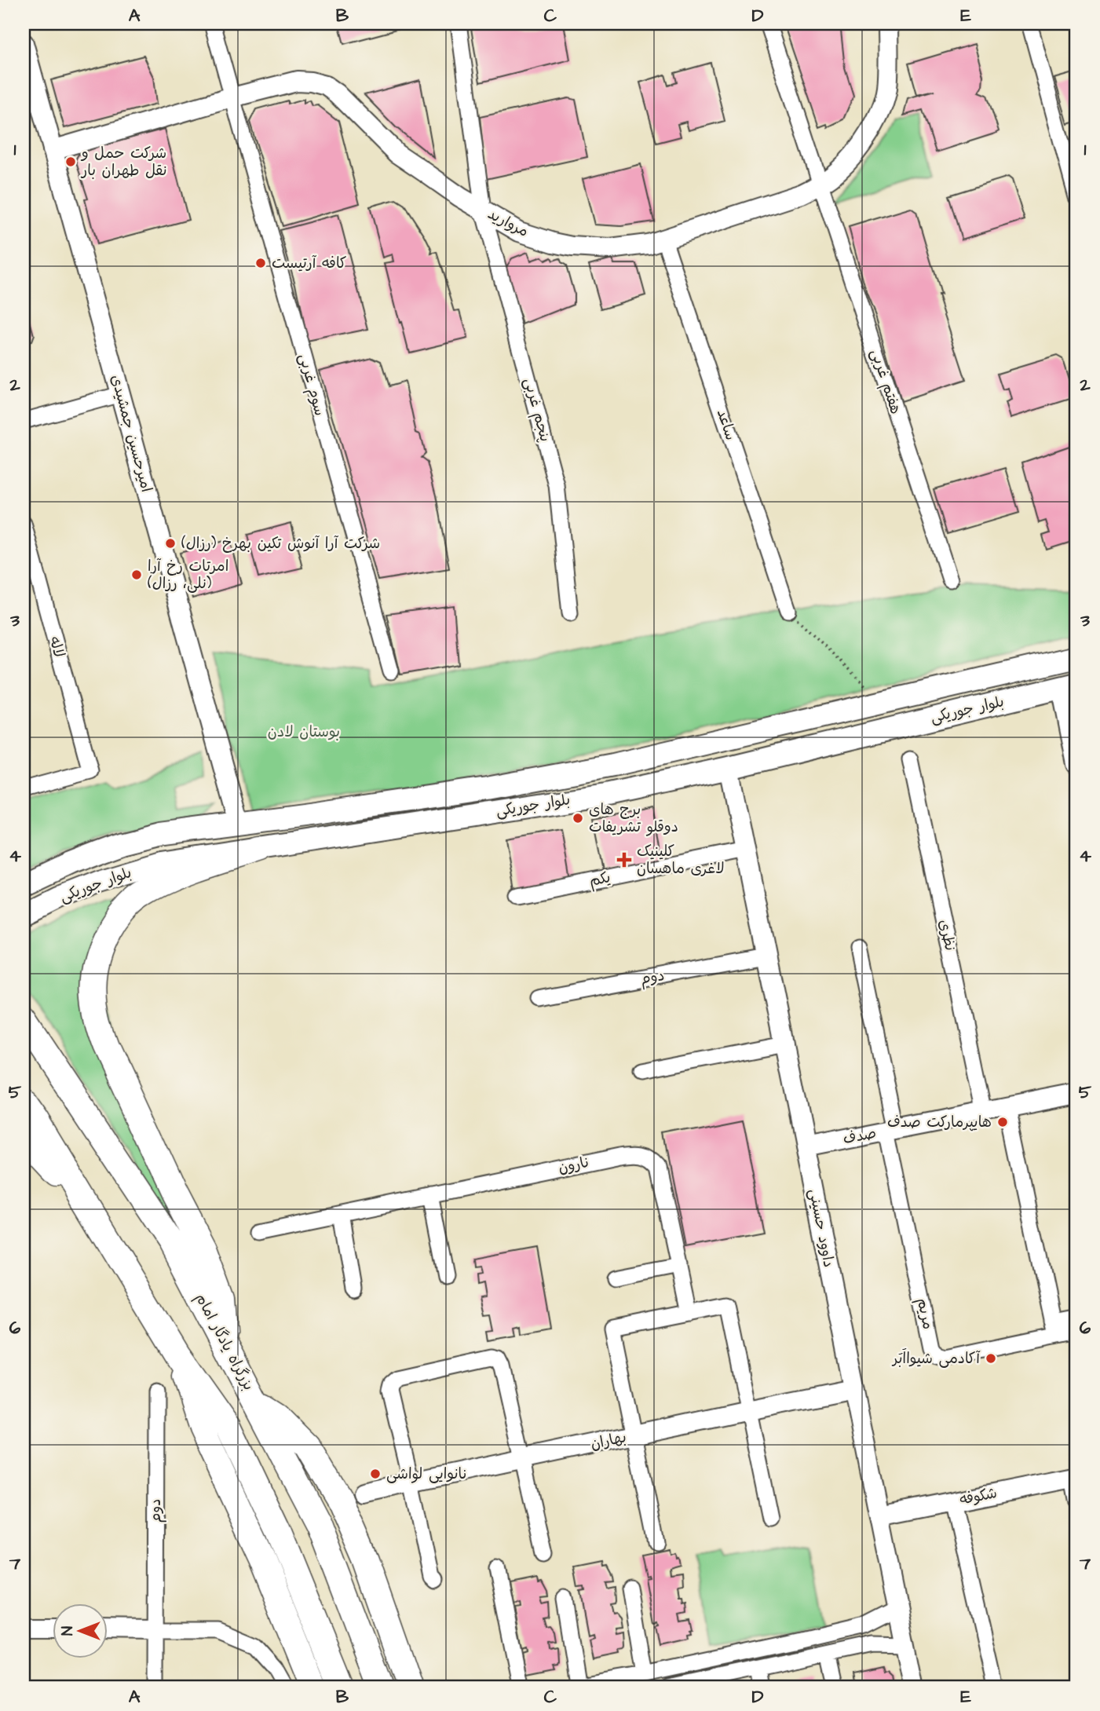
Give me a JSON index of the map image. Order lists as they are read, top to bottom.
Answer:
{
  "streets": {
    "highway": ["بزرگراه یادگار امام"],
    "main road": ["بلوار جوریکی"],
    "street": [
      "مروارید",
      "هفتم غربی",
      "سوم غربی",
      "پنجم غربی",
      "ساعد",
      "امیرحسین جمشیدی",
      "لاله",
      "یکم",
      "نظری",
      "دوم",
      "صدف",
      "نارون",
      "داوود حسینی",
      "مریم",
      "بهاران",
      "شکوفه"
    ]
  },
  "crossings": [
    ["مروارید", "هفتم غربی"],
    ["مروارید", "سوم غربی"],
    ["مروارید", "پنجم غربی"],
    ["مروارید", "ساعد"],
    ["مروارید", "امیرحسین جمشیدی"],
    ["امیرحسین جمشیدی", "بلوار جوریکی"],
    ["بلوار جوریکی", "داوود حسینی"],
    ["یکم", "داوود حسینی"],
    ["نظری", "صدف"],
    ["دوم", "داوود حسینی"],
    ["صدف", "داوود حسینی"],
    ["صدف", "مریم"],
    ["داوود حسینی", "بهاران"],
    ["داوود حسینی", "شکوفه"]
  ],
  "parks": ["بوستان لادن"],
  "places": {
    "other": [
      "شرکت حمل و نقل طهران بار",
      "کافه آرتیست",
      "شرکت آرا آنوش تکین بهرخ (رزال)",
      "امرتات رخ آرا (نلی، رزال)",
      "برج های دوقلو تشریفات",
      "هایپرمارکت صدف",
      "آکادمی شیوااَبَر",
      "نانوایی لواشی"
    ],
    "health": ["کلینیک لاغری ماهسان"]
  },
  "north": "left",
  "grid": {
    "columns": [
      "A",
      "B",
      "C",
      "D",
      "E"
    ],
    "rows": [
      "1",
      "2",
      "3",
      "4",
      "5",
      "6",
      "7"
    ]
  }
}
